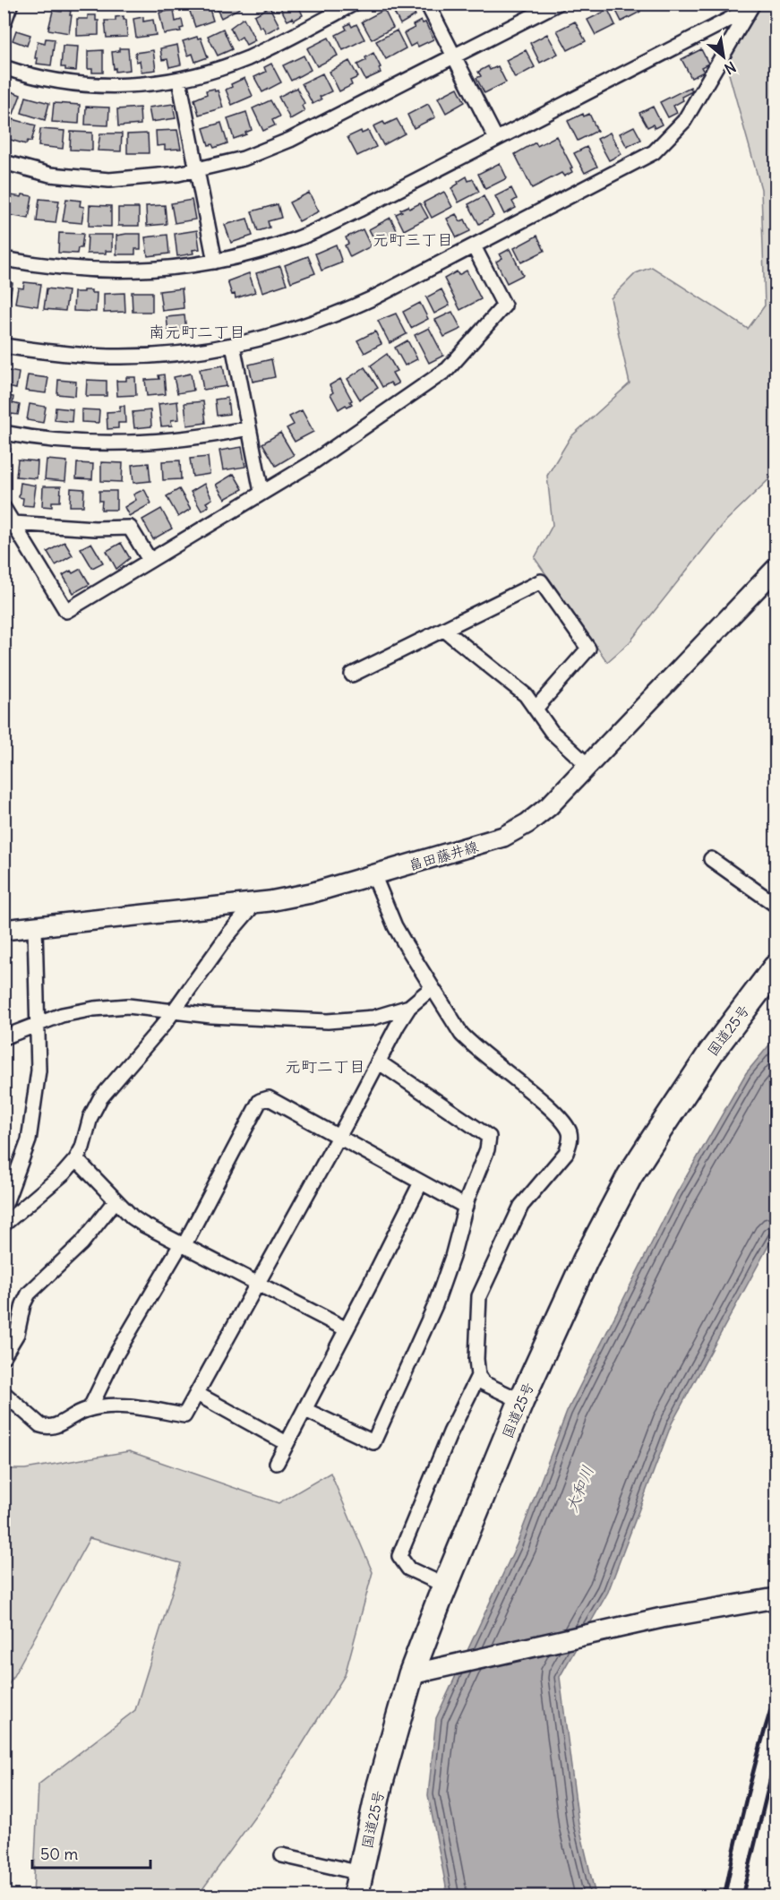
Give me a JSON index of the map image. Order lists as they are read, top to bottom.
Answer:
{
  "streets": {
    "highway": ["国道25号"],
    "main road": ["畠田藤井線"]
  },
  "districts": ["元町三丁目", "南元町二丁目", "元町二丁目"],
  "water": ["大和川"],
  "scale_bar": "50 m",
  "north": "bottom right"
}
